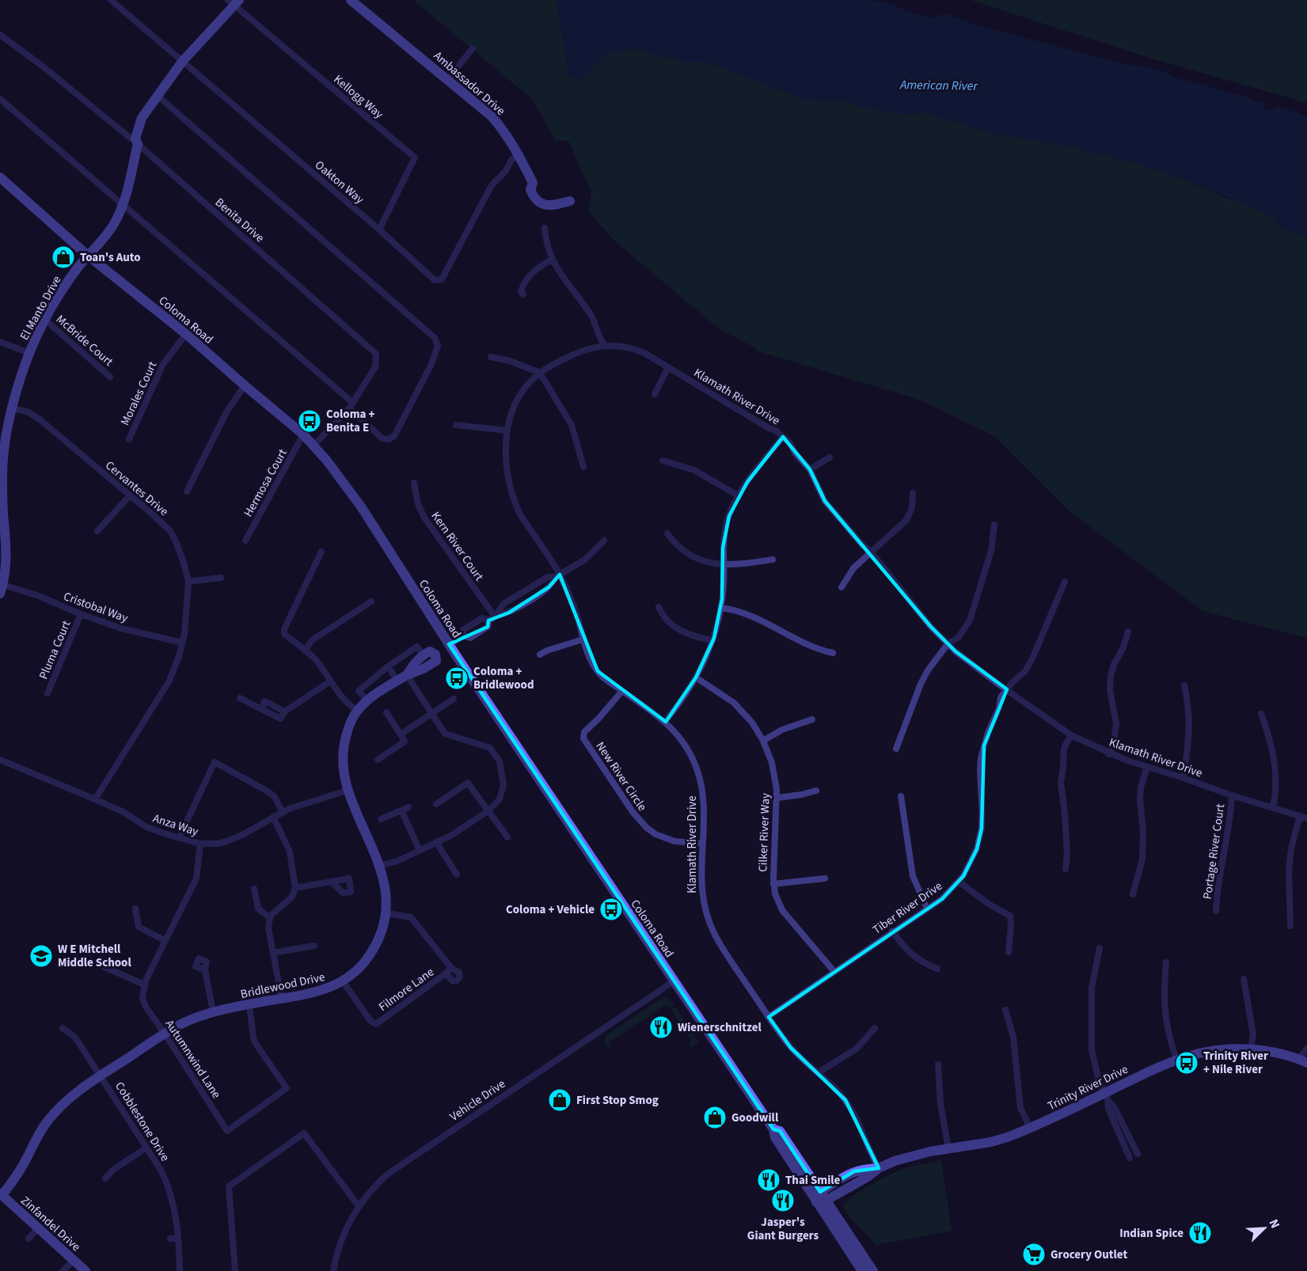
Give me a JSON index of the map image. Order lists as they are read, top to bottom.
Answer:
{
  "streets": {
    "street": [
      "Ambassador Drive",
      "Kellogg Way",
      "Oakton Way",
      "Benita Drive",
      "El Manto Drive",
      "Coloma Road",
      "McBride Court",
      "Morales Court",
      "Klamath River Drive",
      "Hermosa Court",
      "Cervantes Drive",
      "Kern River Court",
      "Cristobal Way",
      "Pluma Court",
      "New River Circle",
      "Anza Way",
      "Cilker River Way",
      "Portage River Court",
      "Tiber River Drive",
      "Bridlewood Drive",
      "Filmore Lane",
      "Autumnwind Lane",
      "Trinity River Drive",
      "Vehicle Drive",
      "Cobblestone Drive",
      "Zinfandel Drive"
    ]
  },
  "crossings": [
    ["Ambassador Drive", "Oakton Way"],
    ["Kellogg Way", "Oakton Way"],
    ["Kellogg Way", "El Manto Drive"],
    ["Oakton Way", "El Manto Drive"],
    ["Benita Drive", "El Manto Drive"],
    ["Benita Drive", "Coloma Road"],
    ["El Manto Drive", "Coloma Road"],
    ["El Manto Drive", "McBride Court"],
    ["El Manto Drive", "Cervantes Drive"],
    ["El Manto Drive", "Cristobal Way"],
    ["Coloma Road", "Morales Court"],
    ["Coloma Road", "Hermosa Court"],
    ["Coloma Road", "Bridlewood Drive"],
    ["Coloma Road", "Trinity River Drive"],
    ["Coloma Road", "Vehicle Drive"],
    ["Klamath River Drive", "New River Circle"],
    ["Klamath River Drive", "Portage River Court"],
    ["Klamath River Drive", "Tiber River Drive"],
    ["Klamath River Drive", "Trinity River Drive"],
    ["Cervantes Drive", "Cristobal Way"],
    ["Cervantes Drive", "Anza Way"],
    ["Cristobal Way", "Pluma Court"],
    ["Anza Way", "Bridlewood Drive"],
    ["Cilker River Way", "Tiber River Drive"],
    ["Bridlewood Drive", "Filmore Lane"],
    ["Bridlewood Drive", "Autumnwind Lane"],
    ["Bridlewood Drive", "Cobblestone Drive"],
    ["Bridlewood Drive", "Zinfandel Drive"]
  ],
  "water": ["American River"],
  "places": {
    "shop": ["Toan's Auto", "First Stop Smog", "Goodwill"],
    "bus stop": [
      "Coloma + Benita E",
      "Coloma + Bridlewood",
      "Coloma + Vehicle",
      "Trinity River + Nile River"
    ],
    "school or university": ["W E Mitchell Middle School"],
    "restaurant": [
      "Wienerschnitzel",
      "Thai Smile",
      "Jasper's Giant Burgers",
      "Indian Spice"
    ],
    "supermarket": ["Grocery Outlet"]
  },
  "north": "top right"
}
